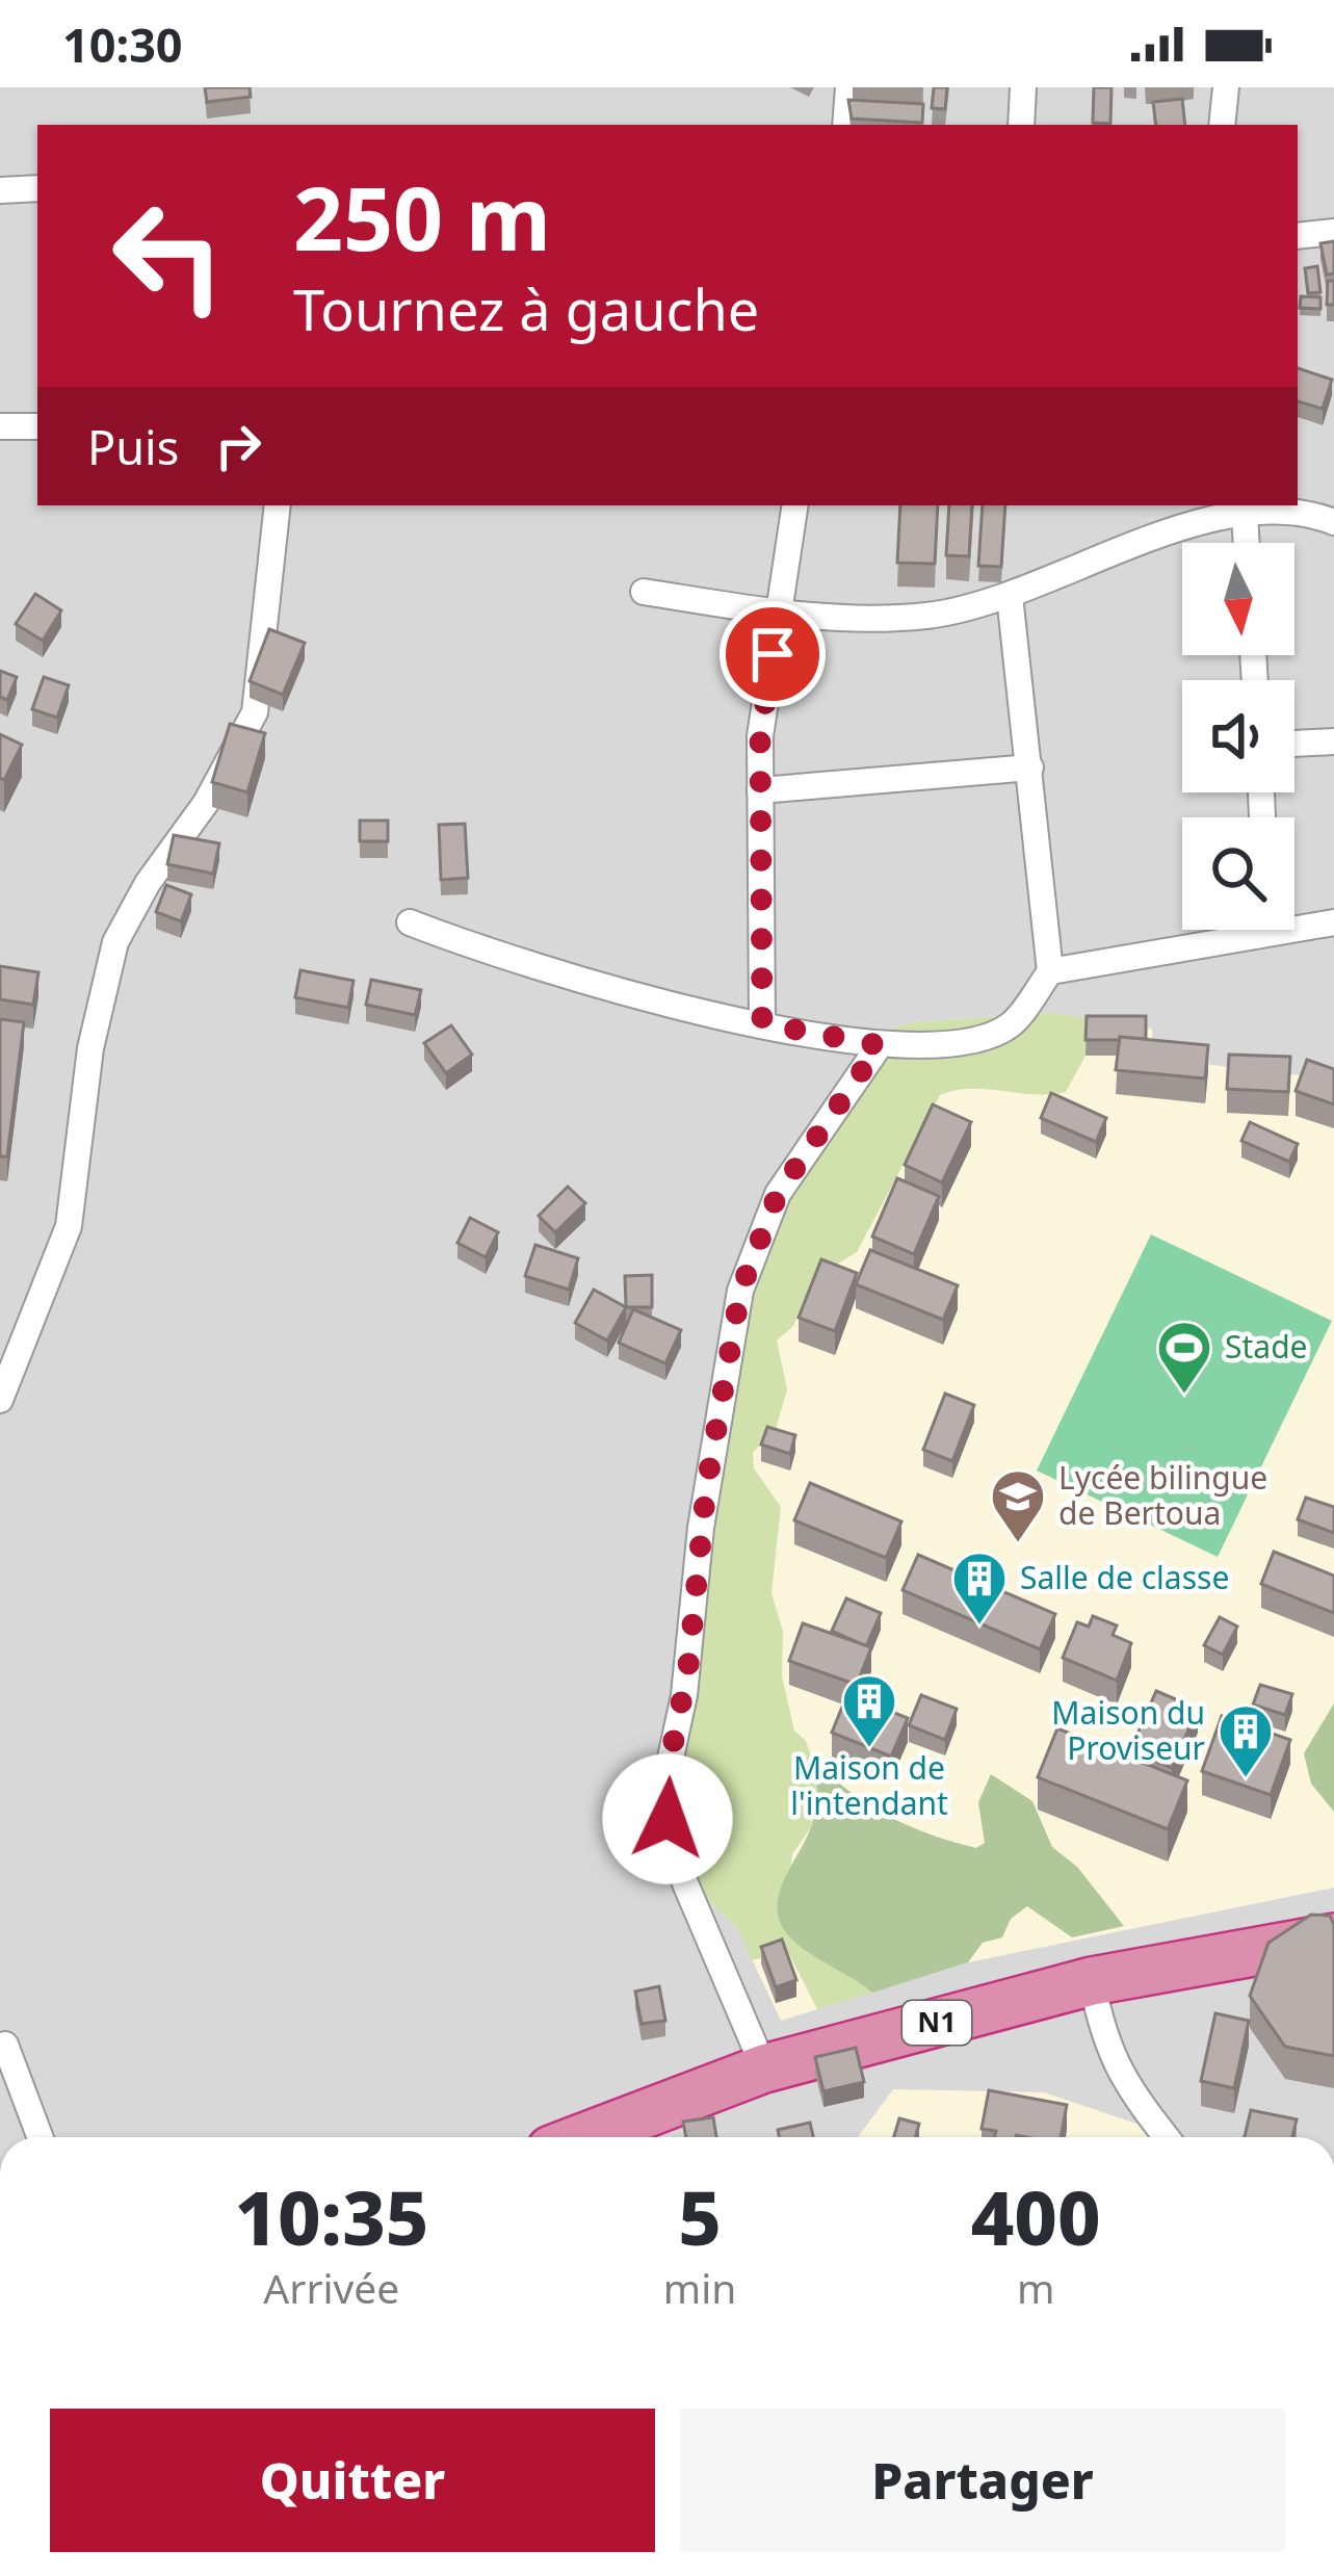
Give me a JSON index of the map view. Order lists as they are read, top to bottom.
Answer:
{
  "streets": {
    "highway": ["N1"]
  },
  "places": {
    "sports": ["Stade"],
    "school or university": ["Lycée bilingue de Bertoua"],
    "building": ["Salle de classe", "Maison de l'intendant", "Maison du Proviseur"]
  },
  "north": "bottom",
  "page": {
    "status": "10:30",
    "turn": ["250 m", "Tournez à gauche"],
    "then": "Puis",
    "eta": [
      "10:35",
      "Arrivée",
      "5",
      "min",
      "400",
      "m"
    ],
    "buttons": ["Quitter", "Partager"]
  }
}
